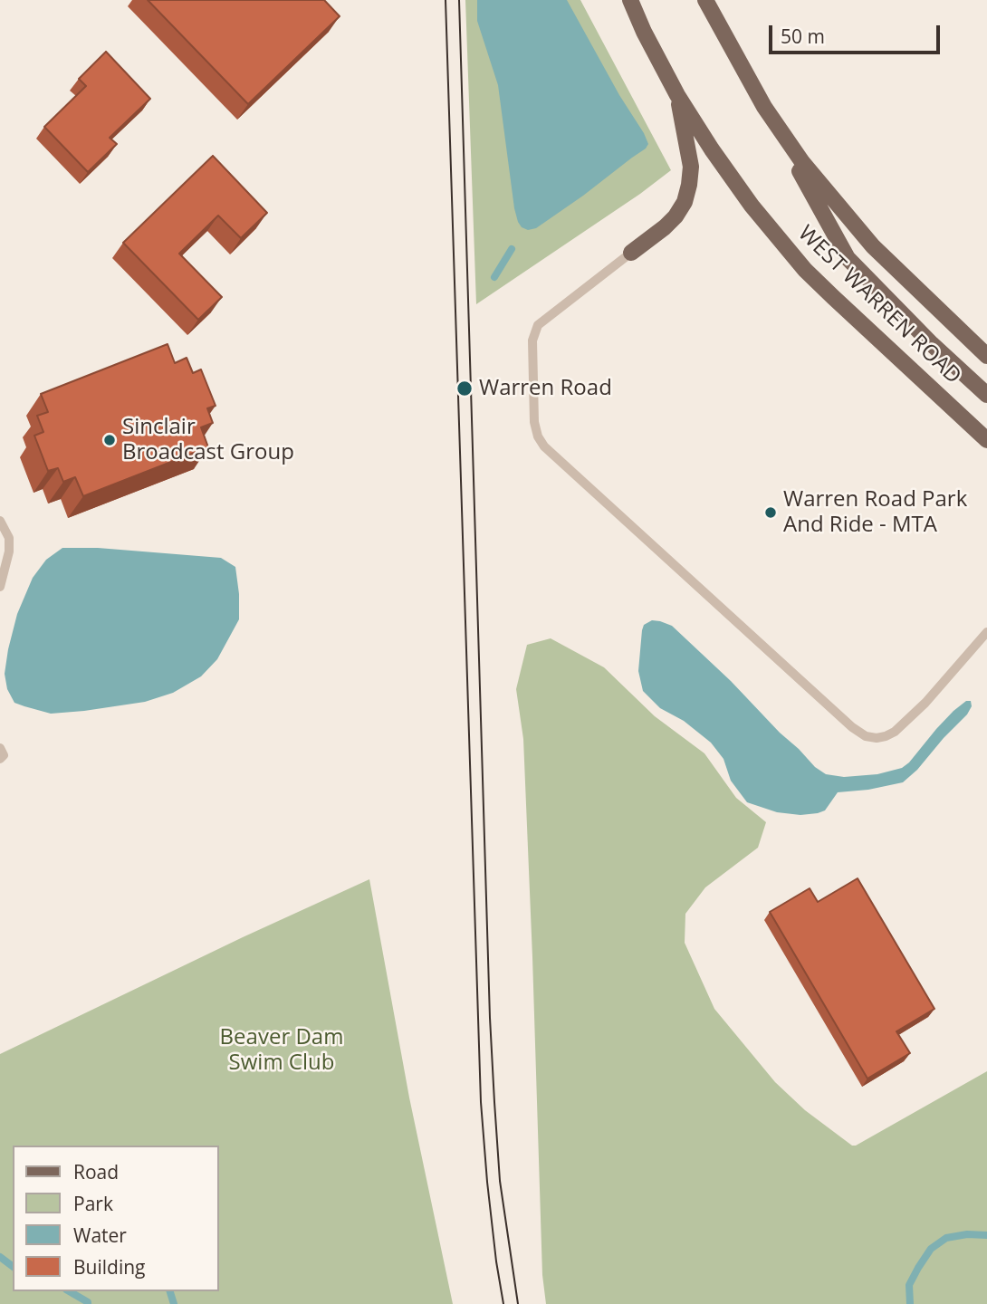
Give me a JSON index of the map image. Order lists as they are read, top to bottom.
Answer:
{
  "streets": {
    "main road": ["WEST WARREN ROAD"]
  },
  "parks": ["Beaver Dam Swim Club"],
  "places": ["Warren Road", "Sinclair Broadcast Group", "Warren Road Park And Ride - MTA"],
  "legend": [
    "Road",
    "Park",
    "Water",
    "Building"
  ],
  "scale_bar": "50 m"
}
